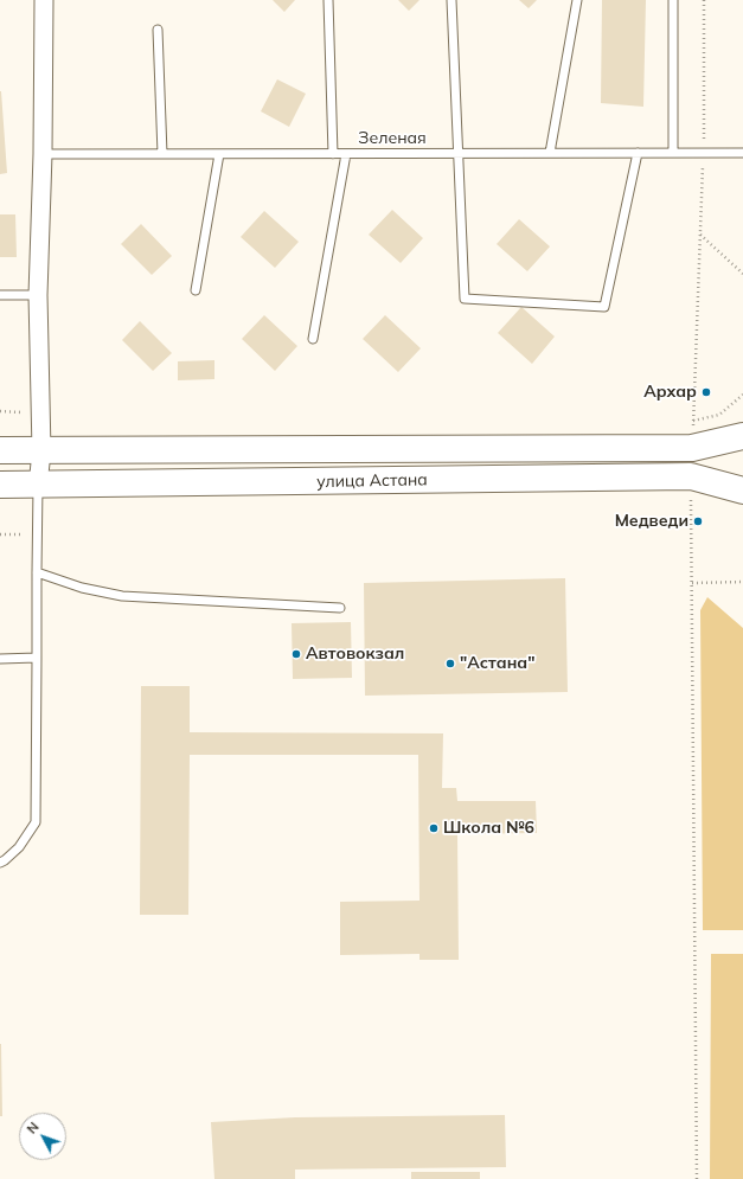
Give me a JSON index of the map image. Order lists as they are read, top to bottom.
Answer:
{
  "streets": {
    "main road": ["улица Астана"],
    "lane": ["Зеленая"]
  },
  "places": [
    "Архар",
    "Медведи",
    "Автовокзал",
    "\"Астана\"",
    "Школа №6"
  ],
  "north": "top left"
}
